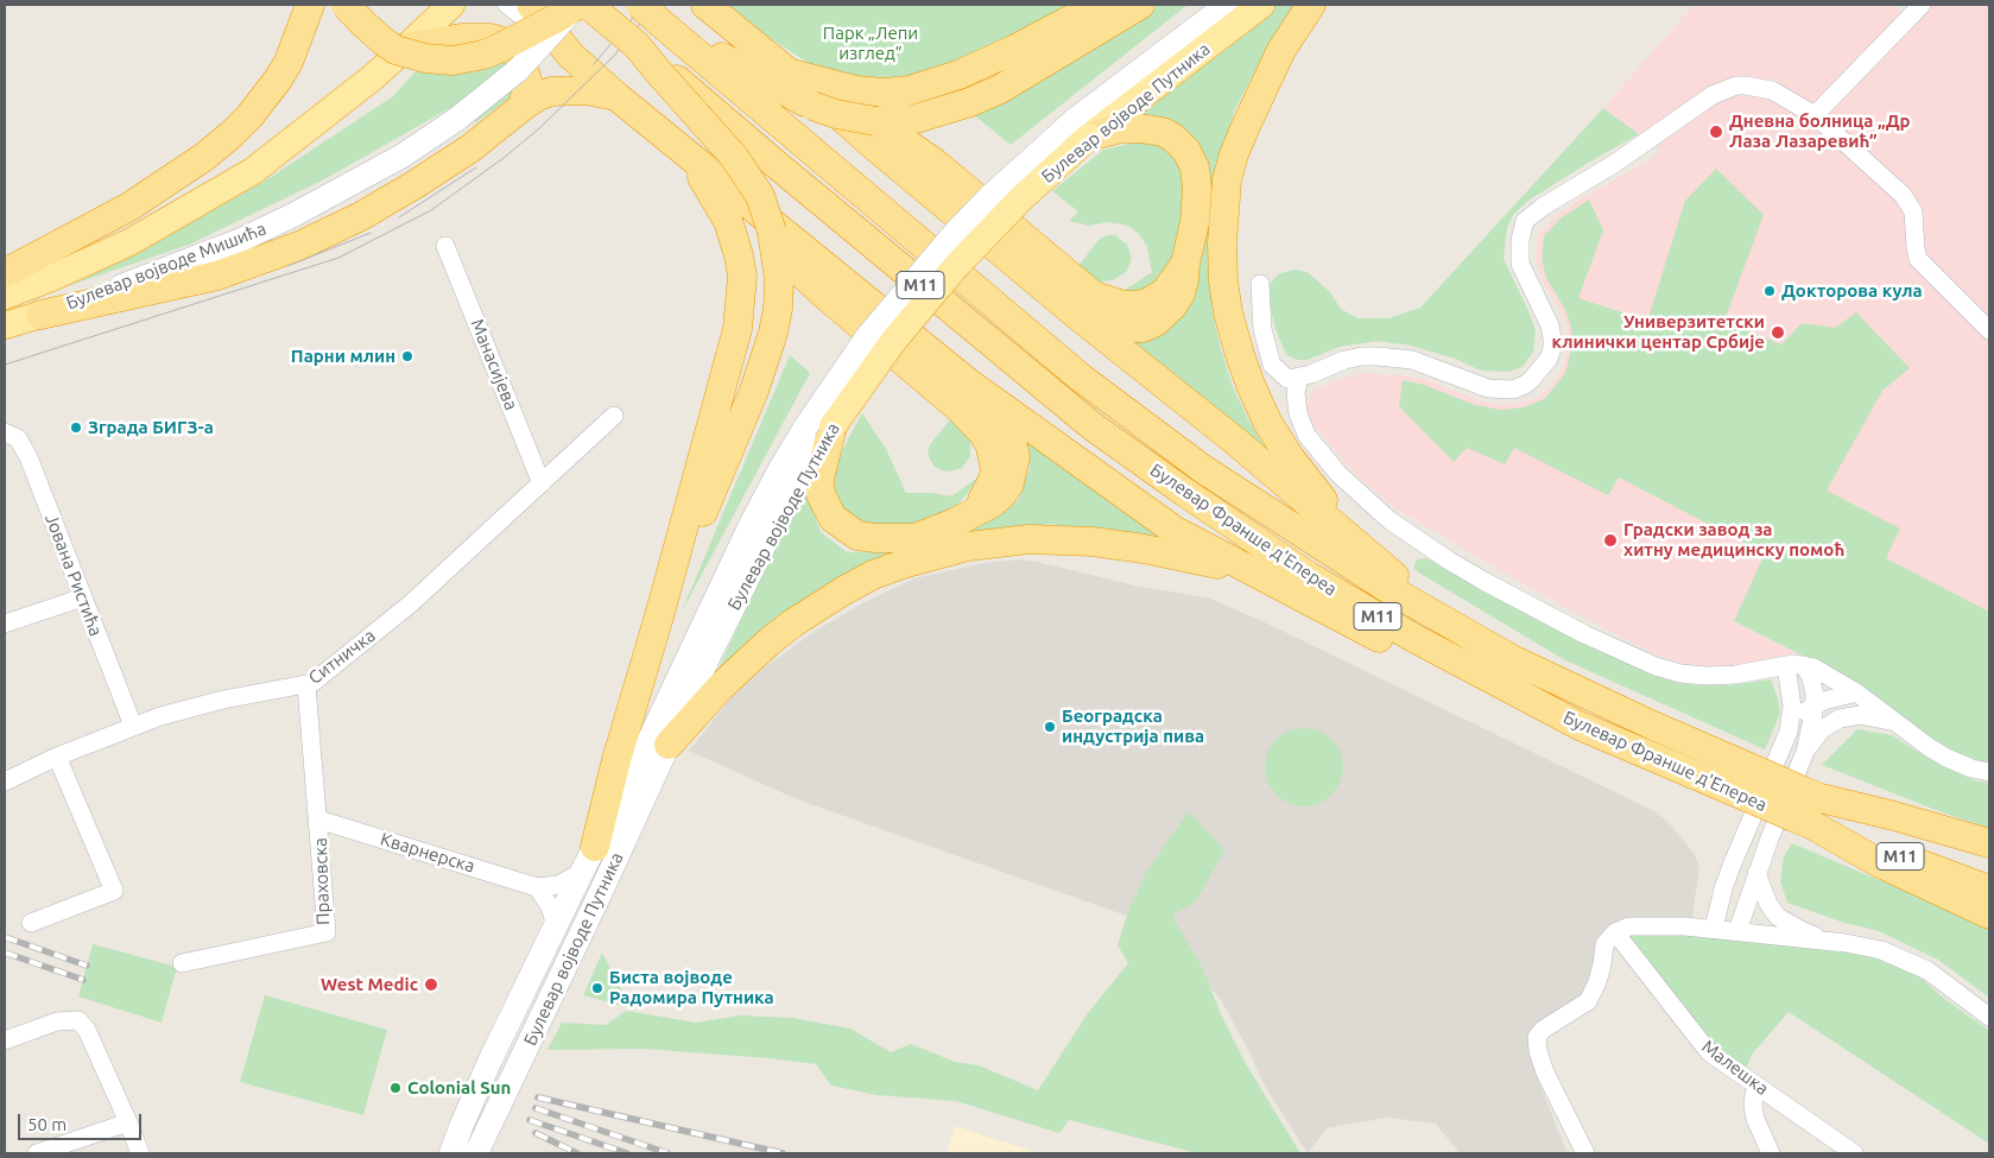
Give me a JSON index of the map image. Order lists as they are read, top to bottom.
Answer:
{
  "streets": {
    "highway": ["M11", "Булевар Франше д'Епереа"],
    "main road": ["Булевар војводе Путника", "Булевар војводе Мишића"],
    "street": [
      "Манасијева",
      "Јована Ристића",
      "Ситничка",
      "Кварнерска",
      "Праховска",
      "Малешка"
    ]
  },
  "crossings": [
    ["M11", "Булевар Франше д'Епереа"],
    ["Манасијева", "Ситничка"],
    ["Јована Ристића", "Ситничка"],
    ["Ситничка", "Праховска"],
    ["Кварнерска", "Праховска"]
  ],
  "parks": ["Парк „Лепи изглед”"],
  "places": [
    "Дневна болница „Др Лаза Лазаревић”",
    "Докторова кула",
    "Универзитетски клинички центар Србије",
    "Парни млин",
    "Зграда БИГЗ-а",
    "Градски завод за хитну медицинску помоћ",
    "Београдска индустрија пива",
    "West Medic",
    "Биста војводе Радомира Путника",
    "Colonial Sun"
  ],
  "scale_bar": "50 m"
}
